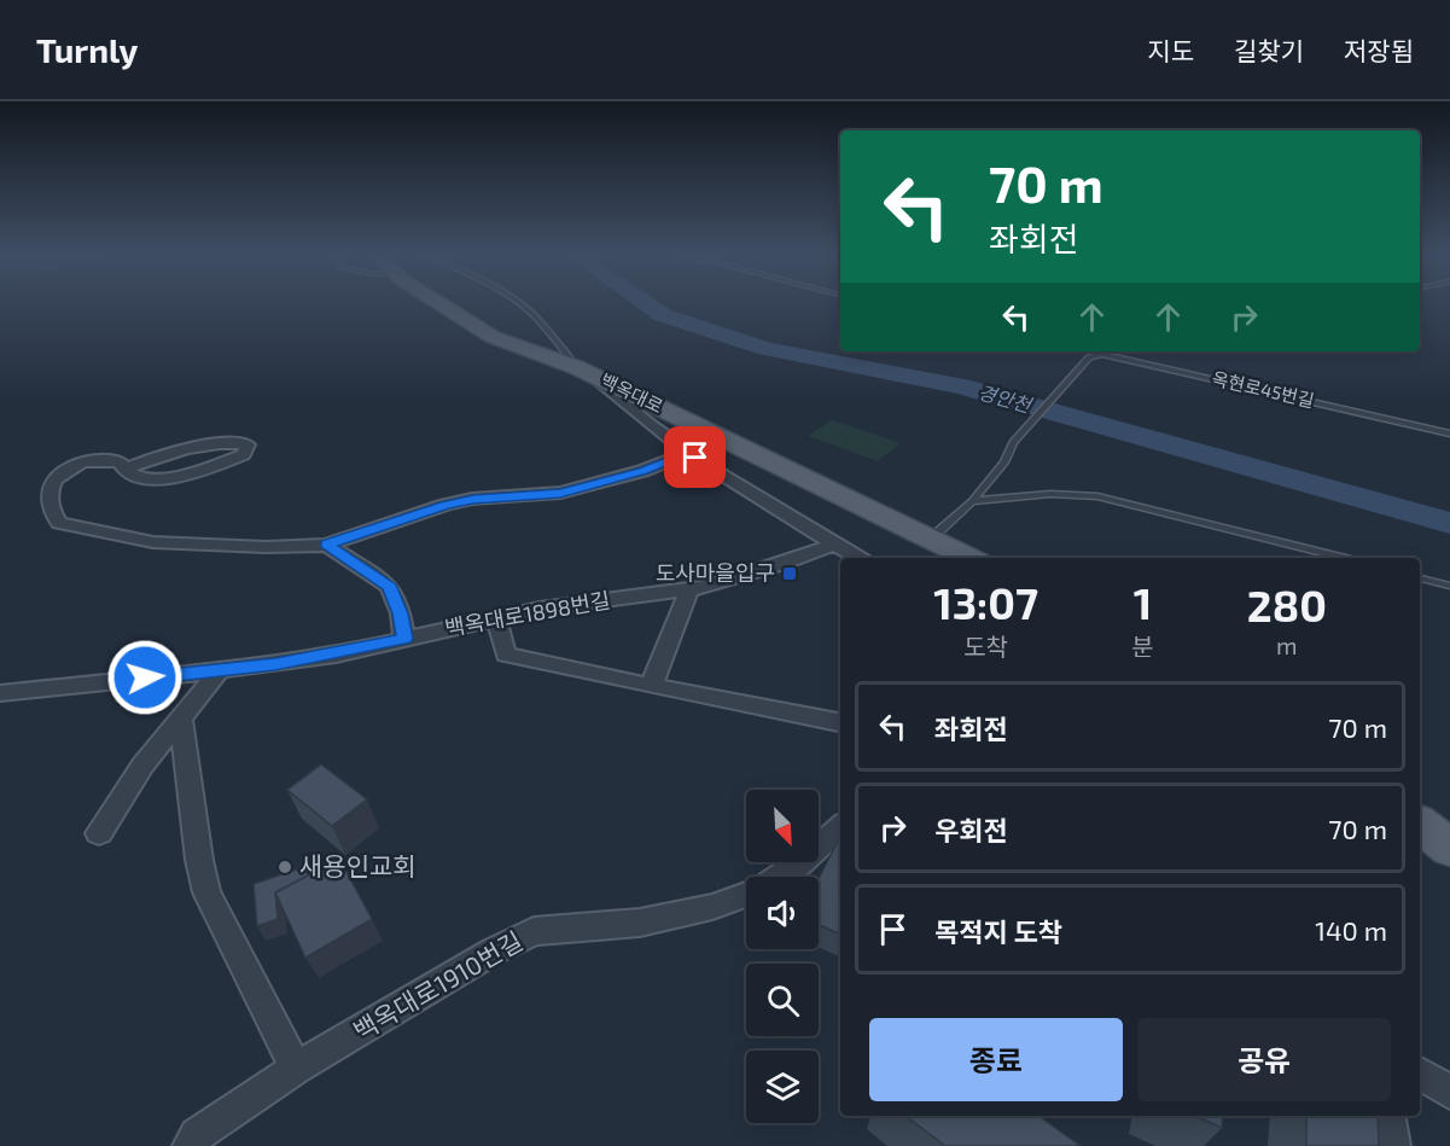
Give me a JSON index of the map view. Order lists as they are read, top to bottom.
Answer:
{
  "streets": {
    "main road": ["백옥대로"],
    "street": ["백옥대로1898번길", "백옥대로1910번길"],
    "lane": ["옥현로45번길"]
  },
  "water": ["경안천"],
  "places": {
    "transit": ["도사마을입구"],
    "other": ["새용인교회"]
  },
  "north": "bottom right",
  "page": {
    "header": "Turnly",
    "nav": ["지도", "길찾기", "저장됨"],
    "turn": ["70 m", "좌회전"],
    "eta": [
      "13:07",
      "도착",
      "1",
      "분",
      "280",
      "m"
    ],
    "list": [
      {
        "name": "좌회전",
        "value": "70 m"
      },
      {
        "name": "우회전",
        "value": "70 m"
      },
      {
        "name": "목적지 도착",
        "value": "140 m"
      }
    ],
    "buttons": ["종료", "공유"]
  }
}
